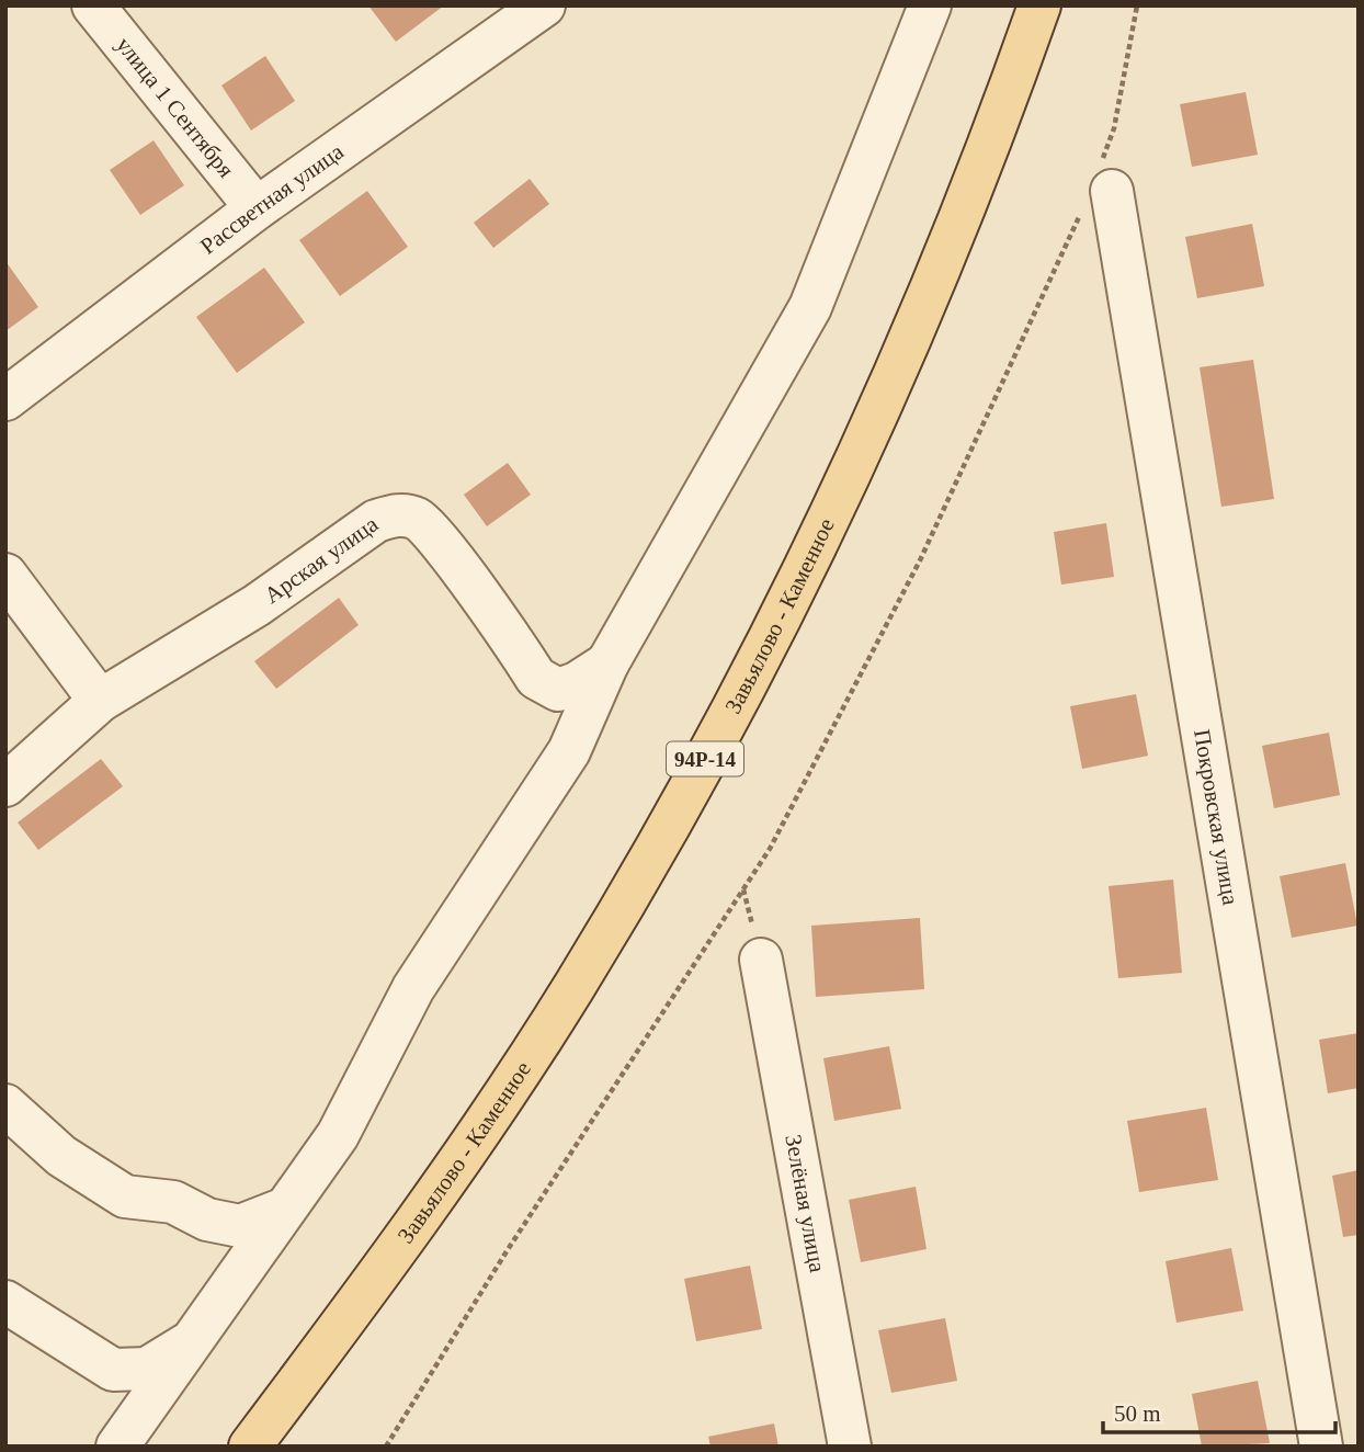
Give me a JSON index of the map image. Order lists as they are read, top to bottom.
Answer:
{
  "streets": {
    "main road": ["Завьялово - Каменное", "94Р-14"],
    "street": [
      "улица 1 Сентября",
      "Рассветная улица",
      "Арская улица",
      "Покровская улица",
      "Зелёная улица"
    ]
  },
  "crossings": [
    ["улица 1 Сентября", "Рассветная улица"]
  ],
  "scale_bar": "50 m"
}
